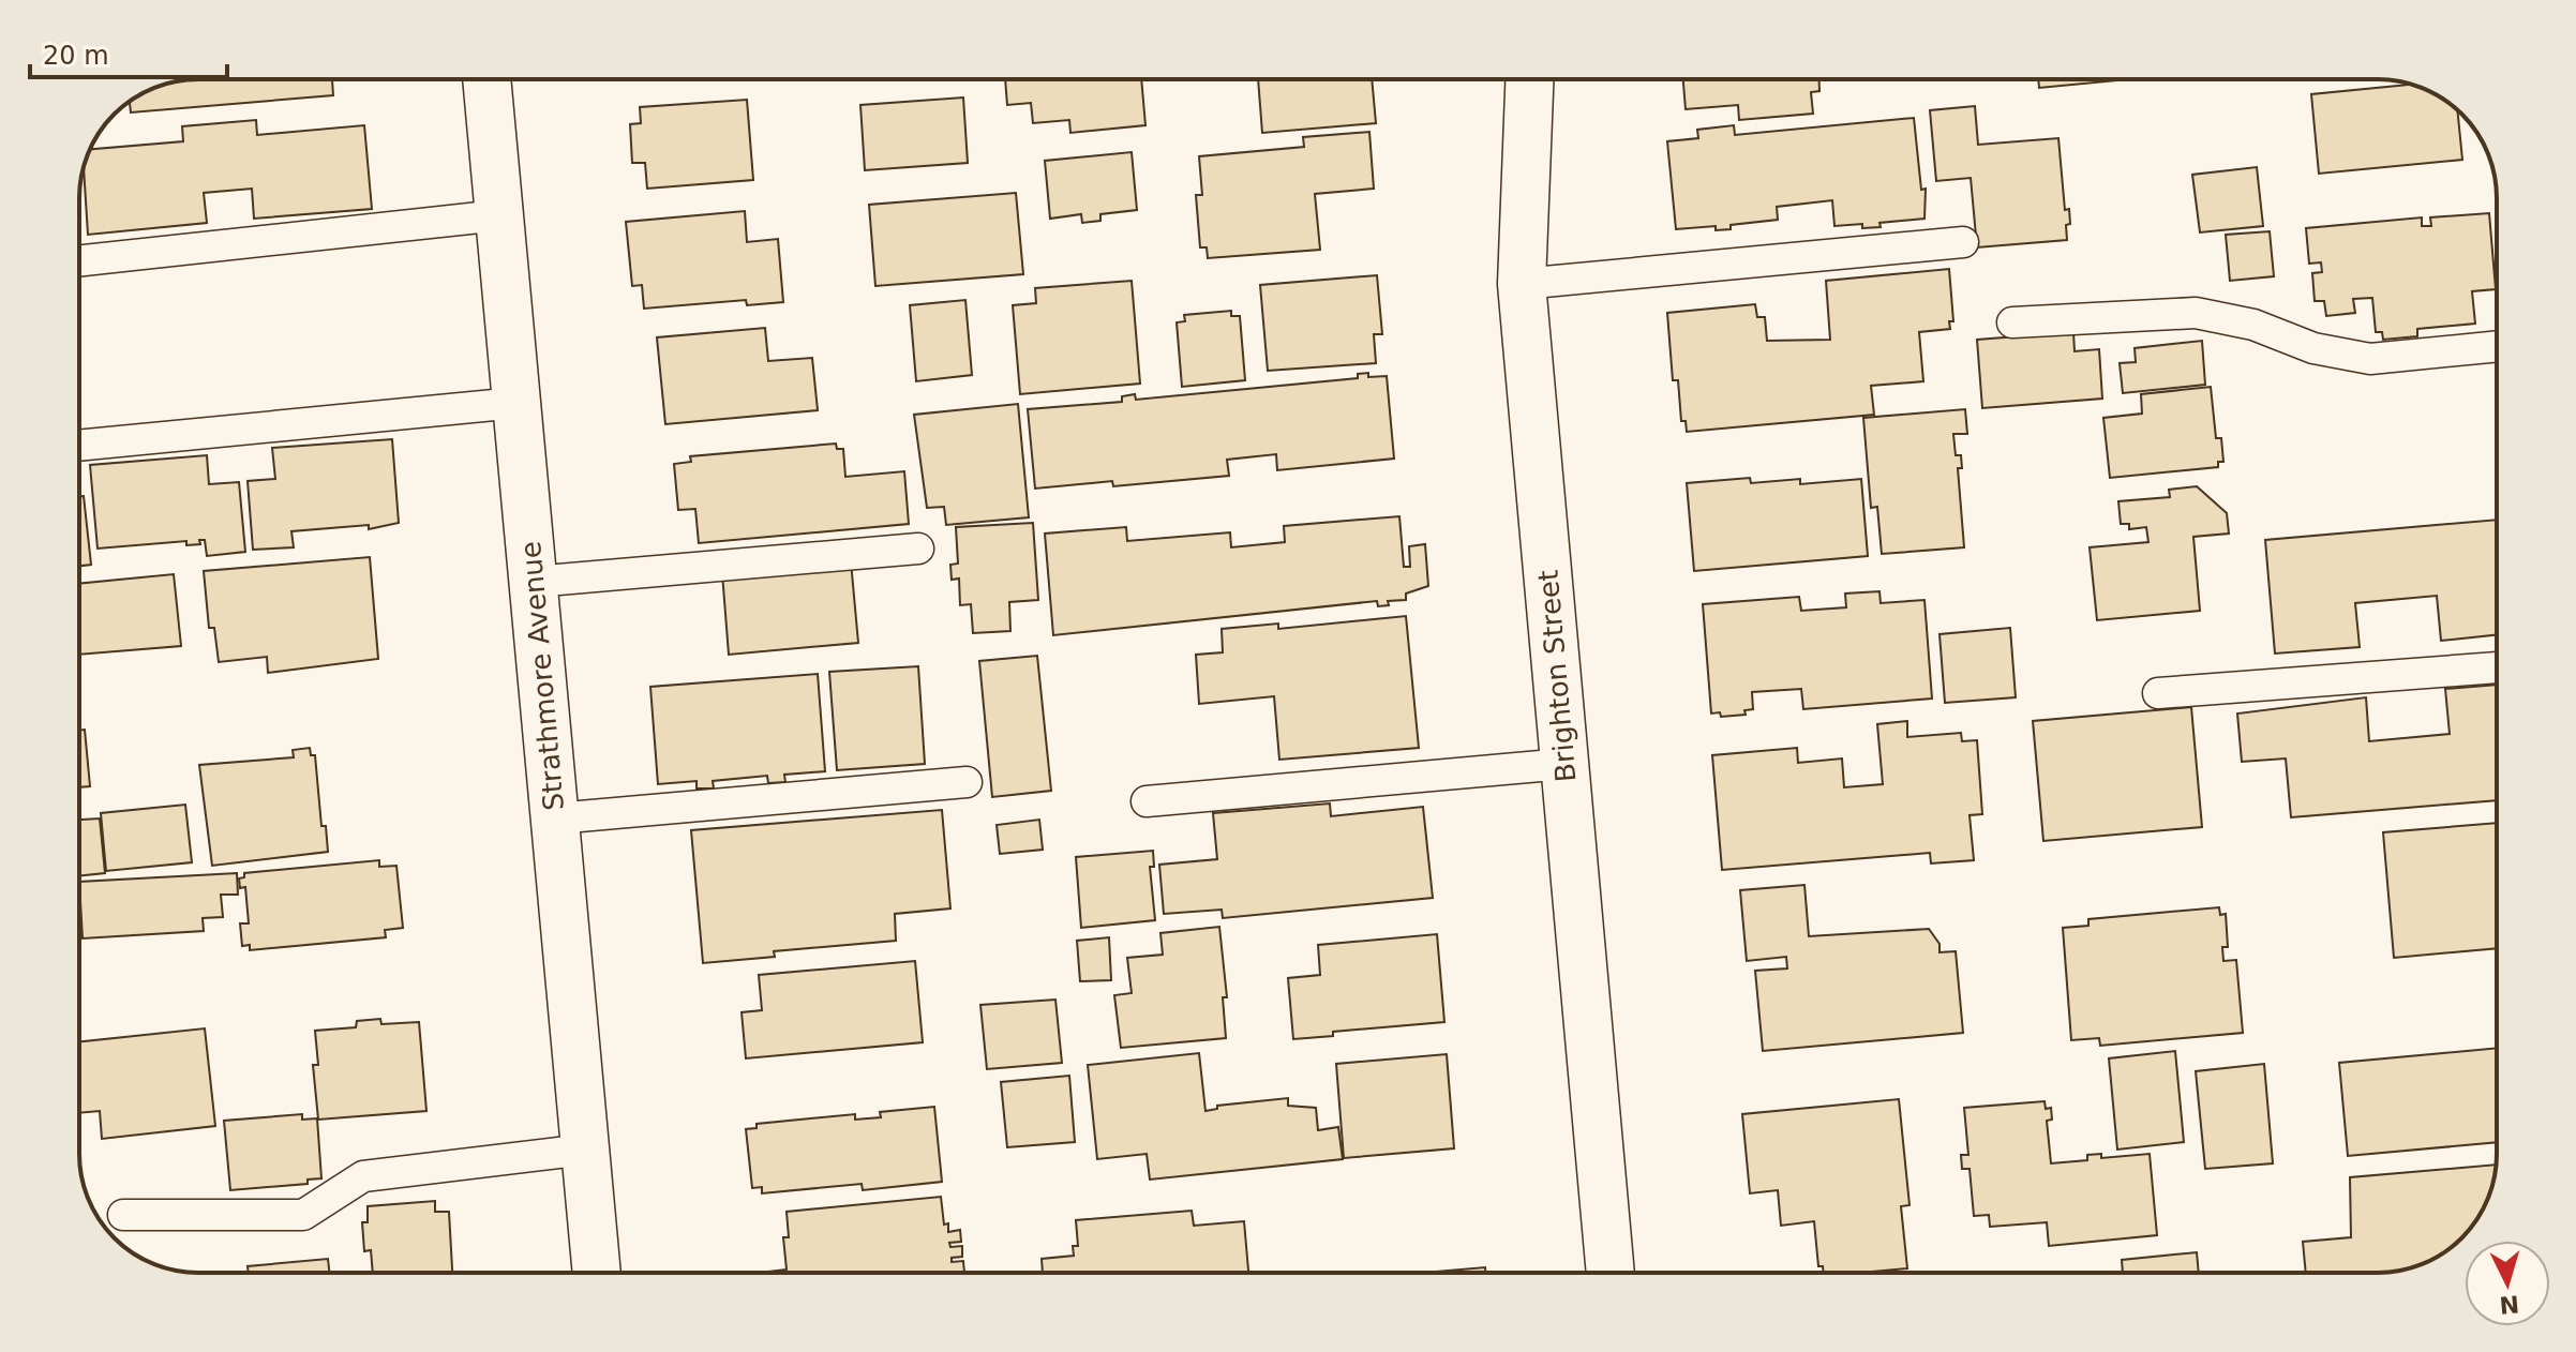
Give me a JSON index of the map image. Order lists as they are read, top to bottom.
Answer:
{
  "streets": {
    "street": ["Strathmore Avenue", "Brighton Street"]
  },
  "scale_bar": "20 m",
  "north": "bottom"
}
